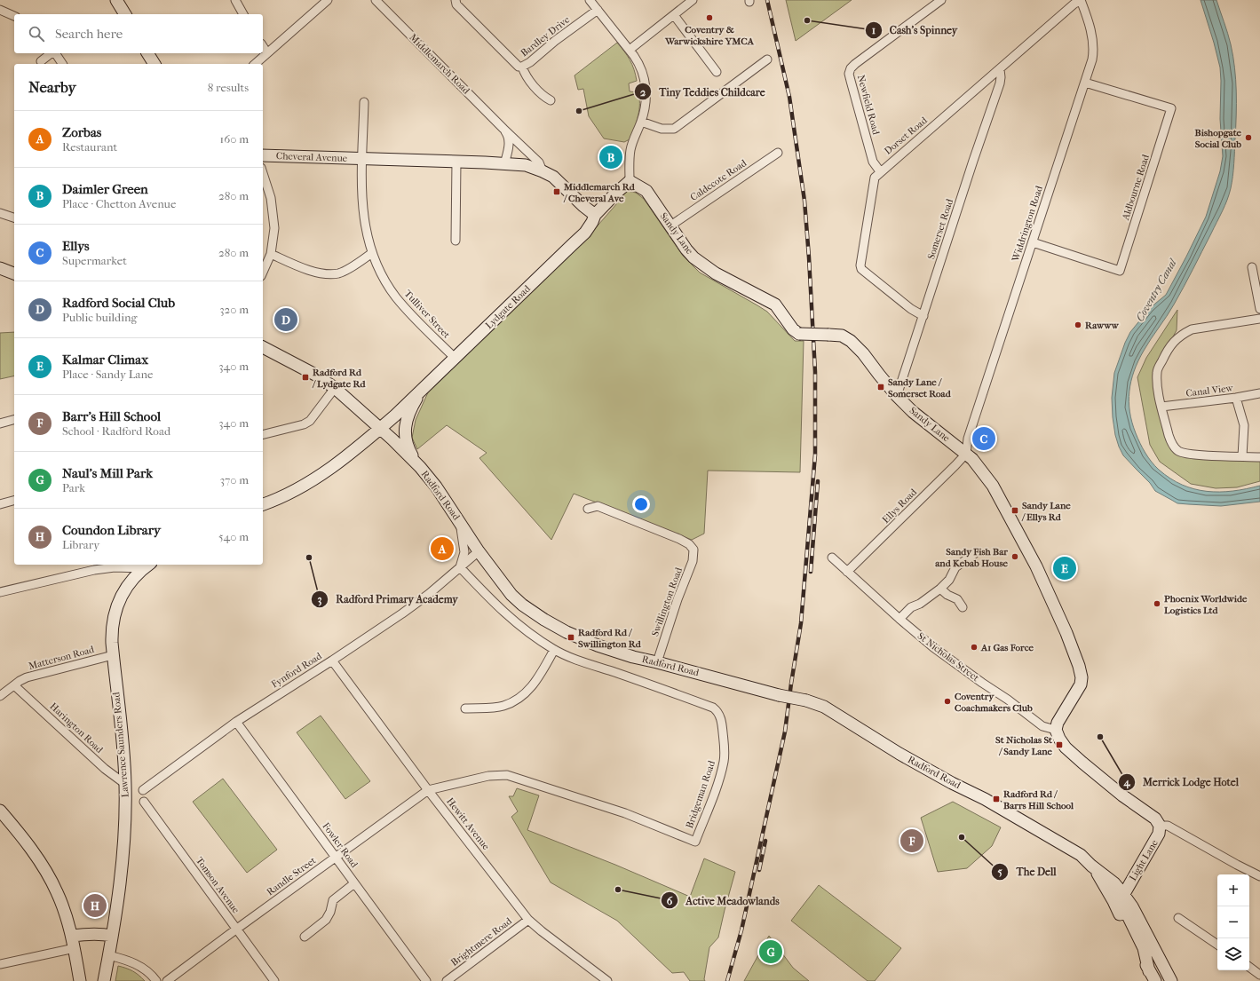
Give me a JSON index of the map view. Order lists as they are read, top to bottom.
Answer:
{
  "streets": {
    "street": [
      "Bardley Drive",
      "Middlemarch Road",
      "Newfield Road",
      "Dorset Road",
      "Cheveral Avenue",
      "Caldecote Road",
      "Aldbourne Road",
      "Widdrington Road",
      "Somerset Road",
      "Sandy Lane",
      "Lydgate Road",
      "Tulliver Street",
      "Canal View",
      "Radford Road",
      "Ellys Road",
      "Swillington Road",
      "St Nicholas Street",
      "Matterson Road",
      "Fynford Road",
      "Harington Road",
      "Lawrence Saunders Road",
      "Bridgeman Road",
      "Hewitt Avenue",
      "Fowler Road",
      "Light Lane",
      "Randle Street",
      "Tomson Avenue",
      "Brightmere Road"
    ]
  },
  "crossings": [
    ["Middlemarch Road", "Cheveral Avenue"],
    ["Middlemarch Road", "Lydgate Road"],
    ["Newfield Road", "Dorset Road"],
    ["Dorset Road", "Widdrington Road"],
    ["Dorset Road", "Somerset Road"],
    ["Cheveral Avenue", "Tulliver Street"],
    ["Caldecote Road", "Sandy Lane"],
    ["Aldbourne Road", "Widdrington Road"],
    ["Widdrington Road", "Sandy Lane"],
    ["Widdrington Road", "Ellys Road"],
    ["Somerset Road", "Sandy Lane"],
    ["Sandy Lane", "Lydgate Road"],
    ["Sandy Lane", "Ellys Road"],
    ["Sandy Lane", "St Nicholas Street"],
    ["Lydgate Road", "Tulliver Street"],
    ["Lydgate Road", "Radford Road"],
    ["Radford Road", "Swillington Road"],
    ["Radford Road", "Fynford Road"],
    ["Radford Road", "Light Lane"],
    ["Ellys Road", "St Nicholas Street"],
    ["Matterson Road", "Harington Road"],
    ["Matterson Road", "Lawrence Saunders Road"],
    ["Fynford Road", "Bridgeman Road"],
    ["Fynford Road", "Hewitt Avenue"],
    ["Fynford Road", "Fowler Road"],
    ["Harington Road", "Lawrence Saunders Road"],
    ["Bridgeman Road", "Hewitt Avenue"],
    ["Bridgeman Road", "Randle Street"],
    ["Hewitt Avenue", "Randle Street"],
    ["Hewitt Avenue", "Brightmere Road"],
    ["Fowler Road", "Randle Street"],
    ["Randle Street", "Tomson Avenue"]
  ],
  "water": ["Coventry Canal"],
  "places": {
    "other": [
      "Coventry & Warwickshire YMCA",
      "Cash’s Spinney",
      "Tiny Teddies Childcare",
      "Bishopgate Social Club",
      "Rawww",
      "Sandy Fish Bar and Kebab House",
      "Radford Primary Academy",
      "Phoenix Worldwide Logistics Ltd",
      "A1 Gas Force",
      "Coventry Coachmakers Club",
      "Merrick Lodge Hotel",
      "The Dell",
      "Active Meadowlands"
    ],
    "transit": [
      "Middlemarch Rd / Cheveral Ave",
      "Radford Rd / Lydgate Rd",
      "Sandy Lane / Somerset Road",
      "Sandy Lane / Ellys Rd",
      "Radford Rd / Swillington Rd",
      "St Nicholas St / Sandy Lane",
      "Radford Rd / Barrs Hill School"
    ]
  },
  "page": {
    "search": "Search here",
    "heading": ["Nearby", "8 results"],
    "list": [
      {
        "mark": "A",
        "name": "Zorbas",
        "note": "Restaurant",
        "value": "160 m"
      },
      {
        "mark": "B",
        "name": "Daimler Green",
        "note": "Place · Chetton Avenue",
        "value": "280 m"
      },
      {
        "mark": "C",
        "name": "Ellys",
        "note": "Supermarket",
        "value": "280 m"
      },
      {
        "mark": "D",
        "name": "Radford Social Club",
        "note": "Public building",
        "value": "320 m"
      },
      {
        "mark": "E",
        "name": "Kalmar Climax",
        "note": "Place · Sandy Lane",
        "value": "340 m"
      },
      {
        "mark": "F",
        "name": "Barr's Hill School",
        "note": "School · Radford Road",
        "value": "340 m"
      },
      {
        "mark": "G",
        "name": "Naul's Mill Park",
        "note": "Park",
        "value": "370 m"
      },
      {
        "mark": "H",
        "name": "Coundon Library",
        "note": "Library",
        "value": "540 m"
      }
    ],
    "pins": [
      "B",
      "D",
      "C",
      "A",
      "E",
      "F",
      "H",
      "G"
    ],
    "map_buttons": ["+", "−"]
  }
}
